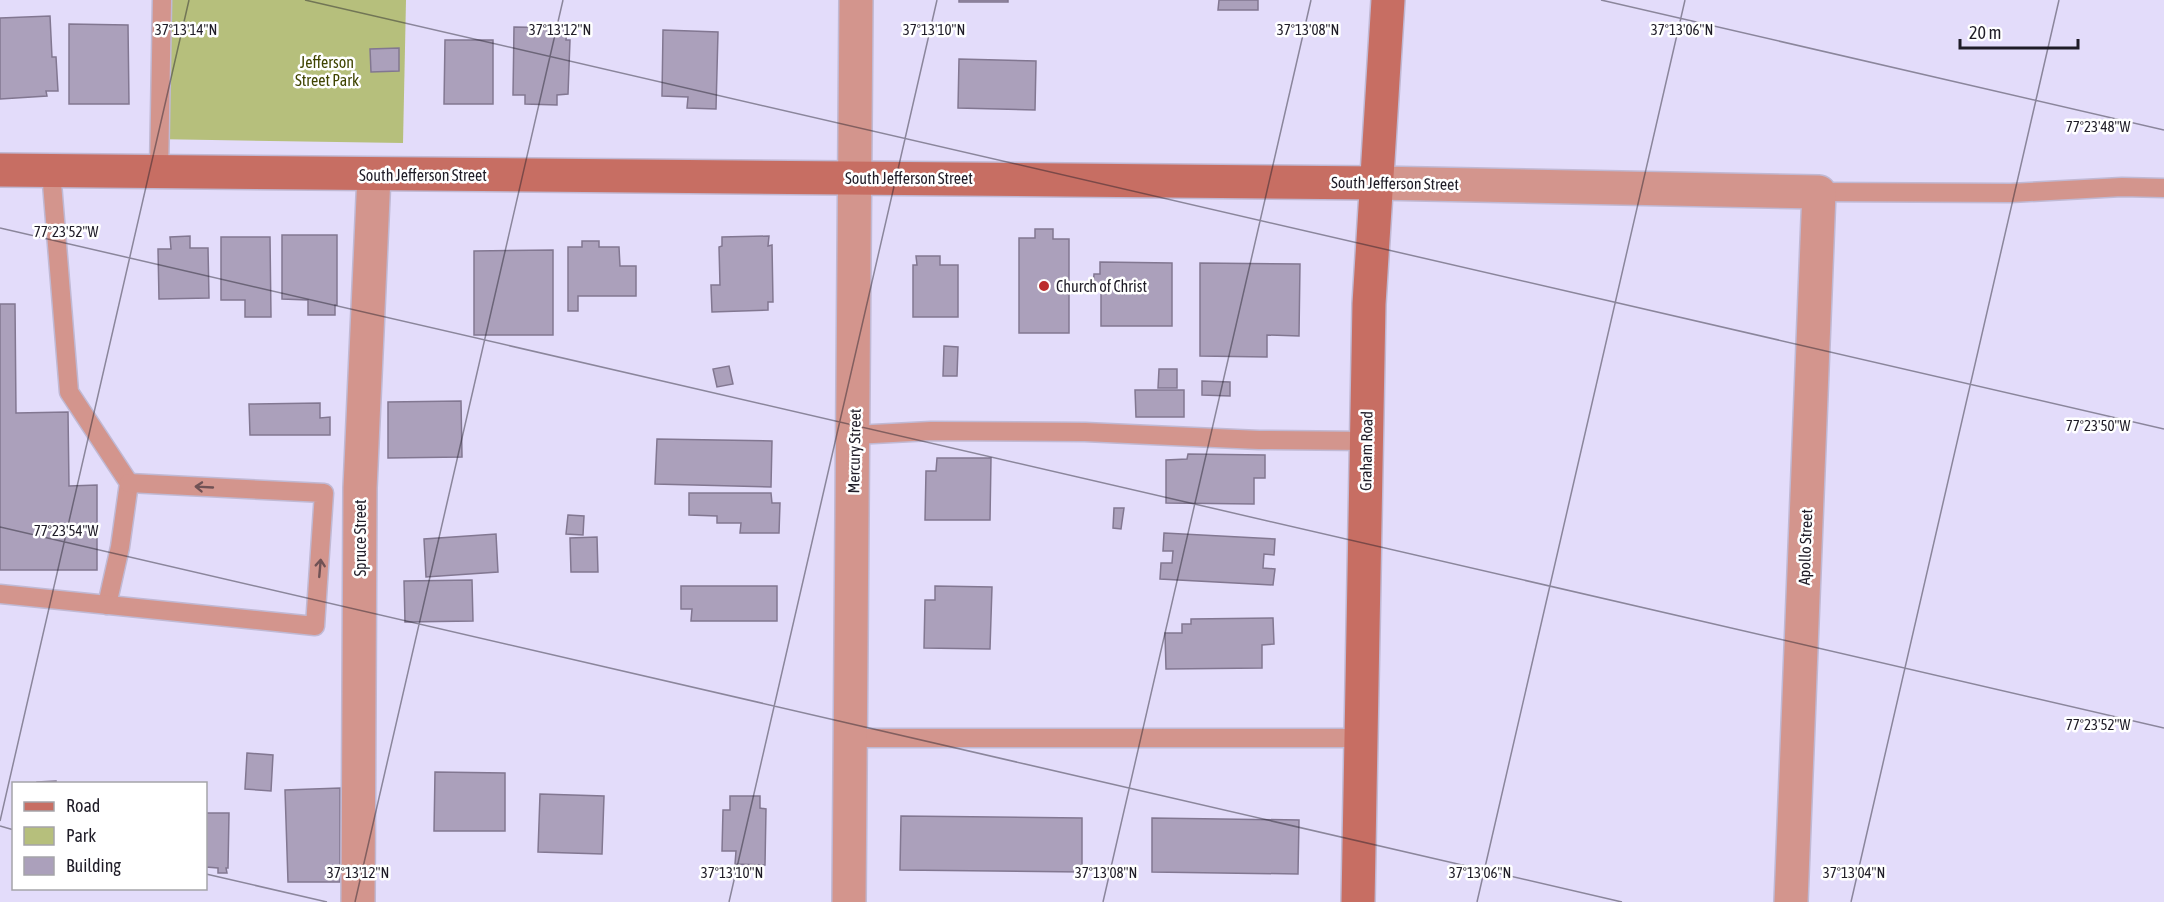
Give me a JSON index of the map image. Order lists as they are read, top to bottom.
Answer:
{
  "streets": {
    "street": [
      "South Jefferson Street",
      "Mercury Street",
      "Graham Road",
      "Spruce Street",
      "Apollo Street"
    ]
  },
  "crossings": [
    ["South Jefferson Street", "Mercury Street"],
    ["South Jefferson Street", "Graham Road"],
    ["South Jefferson Street", "Spruce Street"],
    ["South Jefferson Street", "Apollo Street"]
  ],
  "parks": ["Jefferson Street Park"],
  "places": ["Church of Christ"],
  "legend": ["Road", "Park", "Building"],
  "scale_bar": "20 m",
  "coordinates": [
    "37°13'14\"N",
    "37°13'06\"N",
    "37°13'12\"N",
    "37°13'10\"N",
    "37°13'08\"N",
    "77°23'48\"W",
    "77°23'52\"W",
    "77°23'50\"W",
    "77°23'54\"W",
    "37°13'04\"N"
  ]
}
